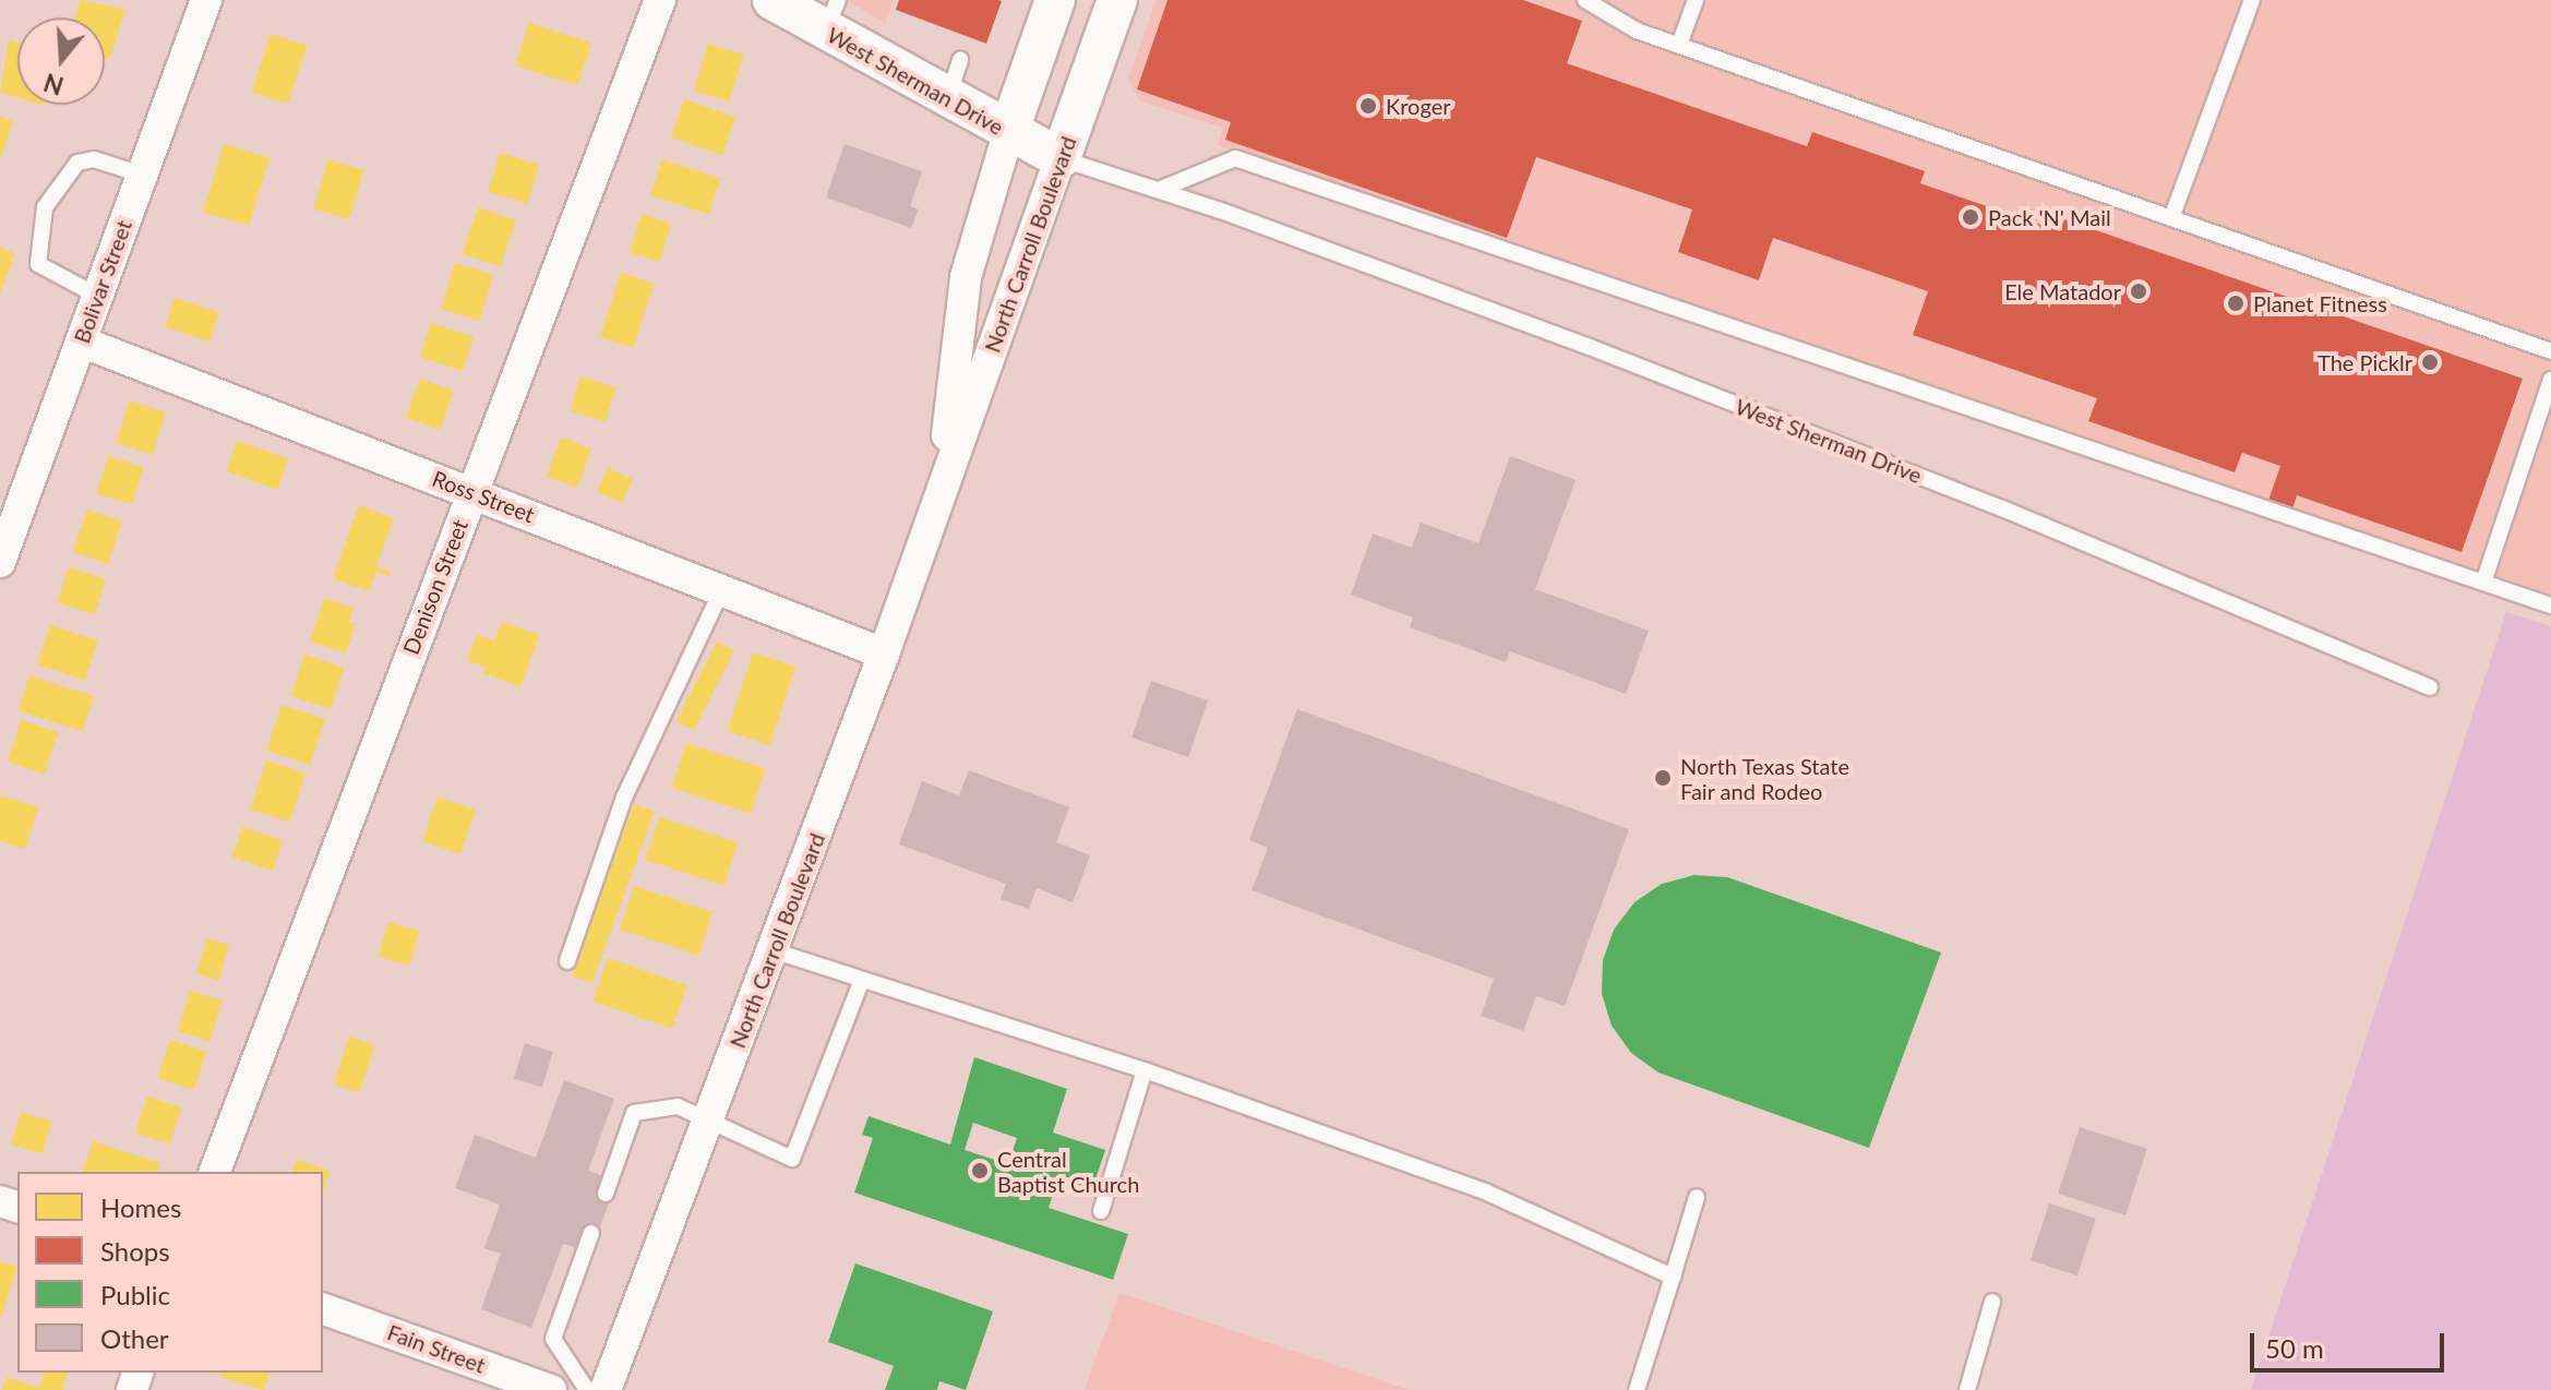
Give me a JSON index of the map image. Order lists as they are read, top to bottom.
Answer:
{
  "streets": {
    "street": [
      "West Sherman Drive",
      "North Carroll Boulevard",
      "Bolivar Street",
      "Ross Street",
      "Denison Street",
      "Fain Street"
    ]
  },
  "crossings": [
    ["West Sherman Drive", "North Carroll Boulevard"],
    ["North Carroll Boulevard", "Ross Street"],
    ["Bolivar Street", "Ross Street"],
    ["Ross Street", "Denison Street"]
  ],
  "places": [
    "Kroger",
    "Pack 'N' Mail",
    "Ele Matador",
    "Planet Fitness",
    "The Picklr",
    "North Texas State Fair and Rodeo",
    "Central Baptist Church"
  ],
  "legend": [
    "Homes",
    "Shops",
    "Public",
    "Other"
  ],
  "scale_bar": "50 m",
  "north": "bottom"
}
